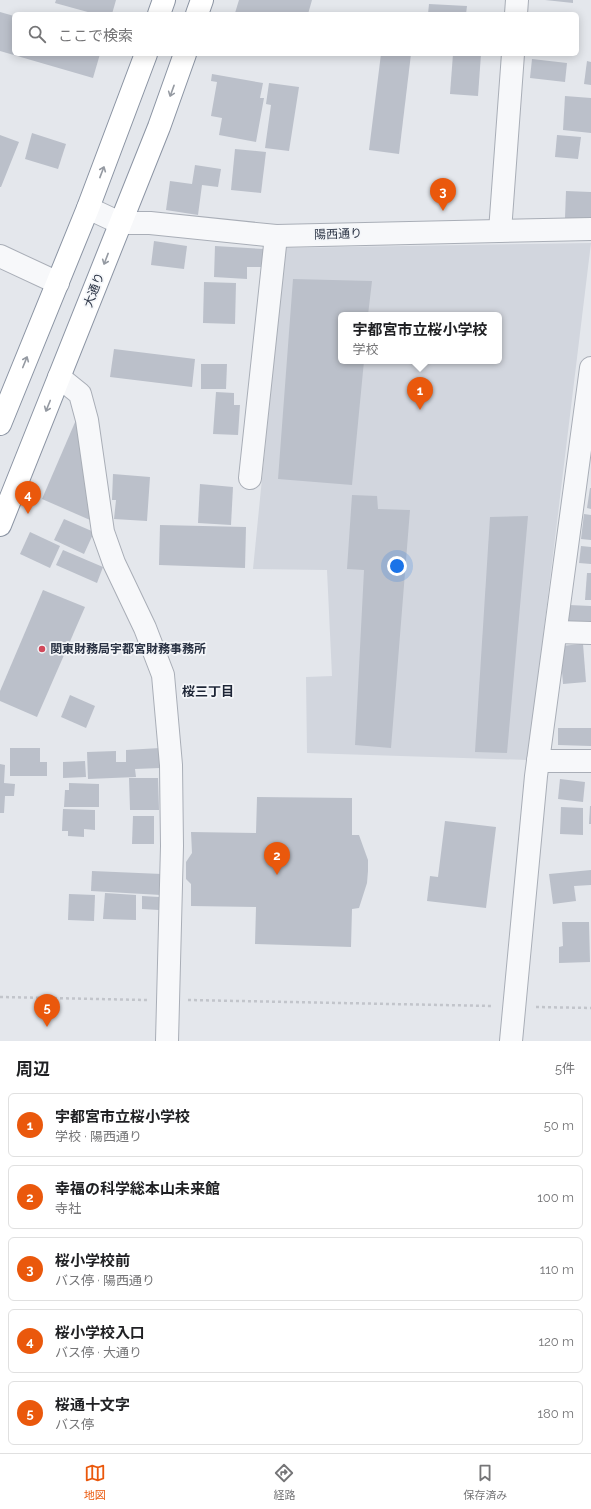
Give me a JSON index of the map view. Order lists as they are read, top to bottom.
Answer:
{
  "streets": {
    "highway": ["大通り"],
    "street": ["陽西通り"]
  },
  "crossings": [
    ["陽西通り", "大通り"]
  ],
  "districts": ["桜三丁目"],
  "places": ["関東財務局宇都宮財務事務所"],
  "page": {
    "search": "ここで検索",
    "pins": [
      "3",
      "1",
      "4",
      "2",
      "5"
    ],
    "popup": ["宇都宮市立桜小学校", "学校"],
    "heading": ["周辺", "5件"],
    "list": [
      {
        "mark": "1",
        "name": "宇都宮市立桜小学校",
        "note": "学校 · 陽西通り",
        "value": "50 m"
      },
      {
        "mark": "2",
        "name": "幸福の科学総本山未来館",
        "note": "寺社",
        "value": "100 m"
      },
      {
        "mark": "3",
        "name": "桜小学校前",
        "note": "バス停 · 陽西通り",
        "value": "110 m"
      },
      {
        "mark": "4",
        "name": "桜小学校入口",
        "note": "バス停 · 大通り",
        "value": "120 m"
      },
      {
        "mark": "5",
        "name": "桜通十文字",
        "note": "バス停",
        "value": "180 m"
      }
    ],
    "nav": ["地図", "経路", "保存済み"]
  }
}
